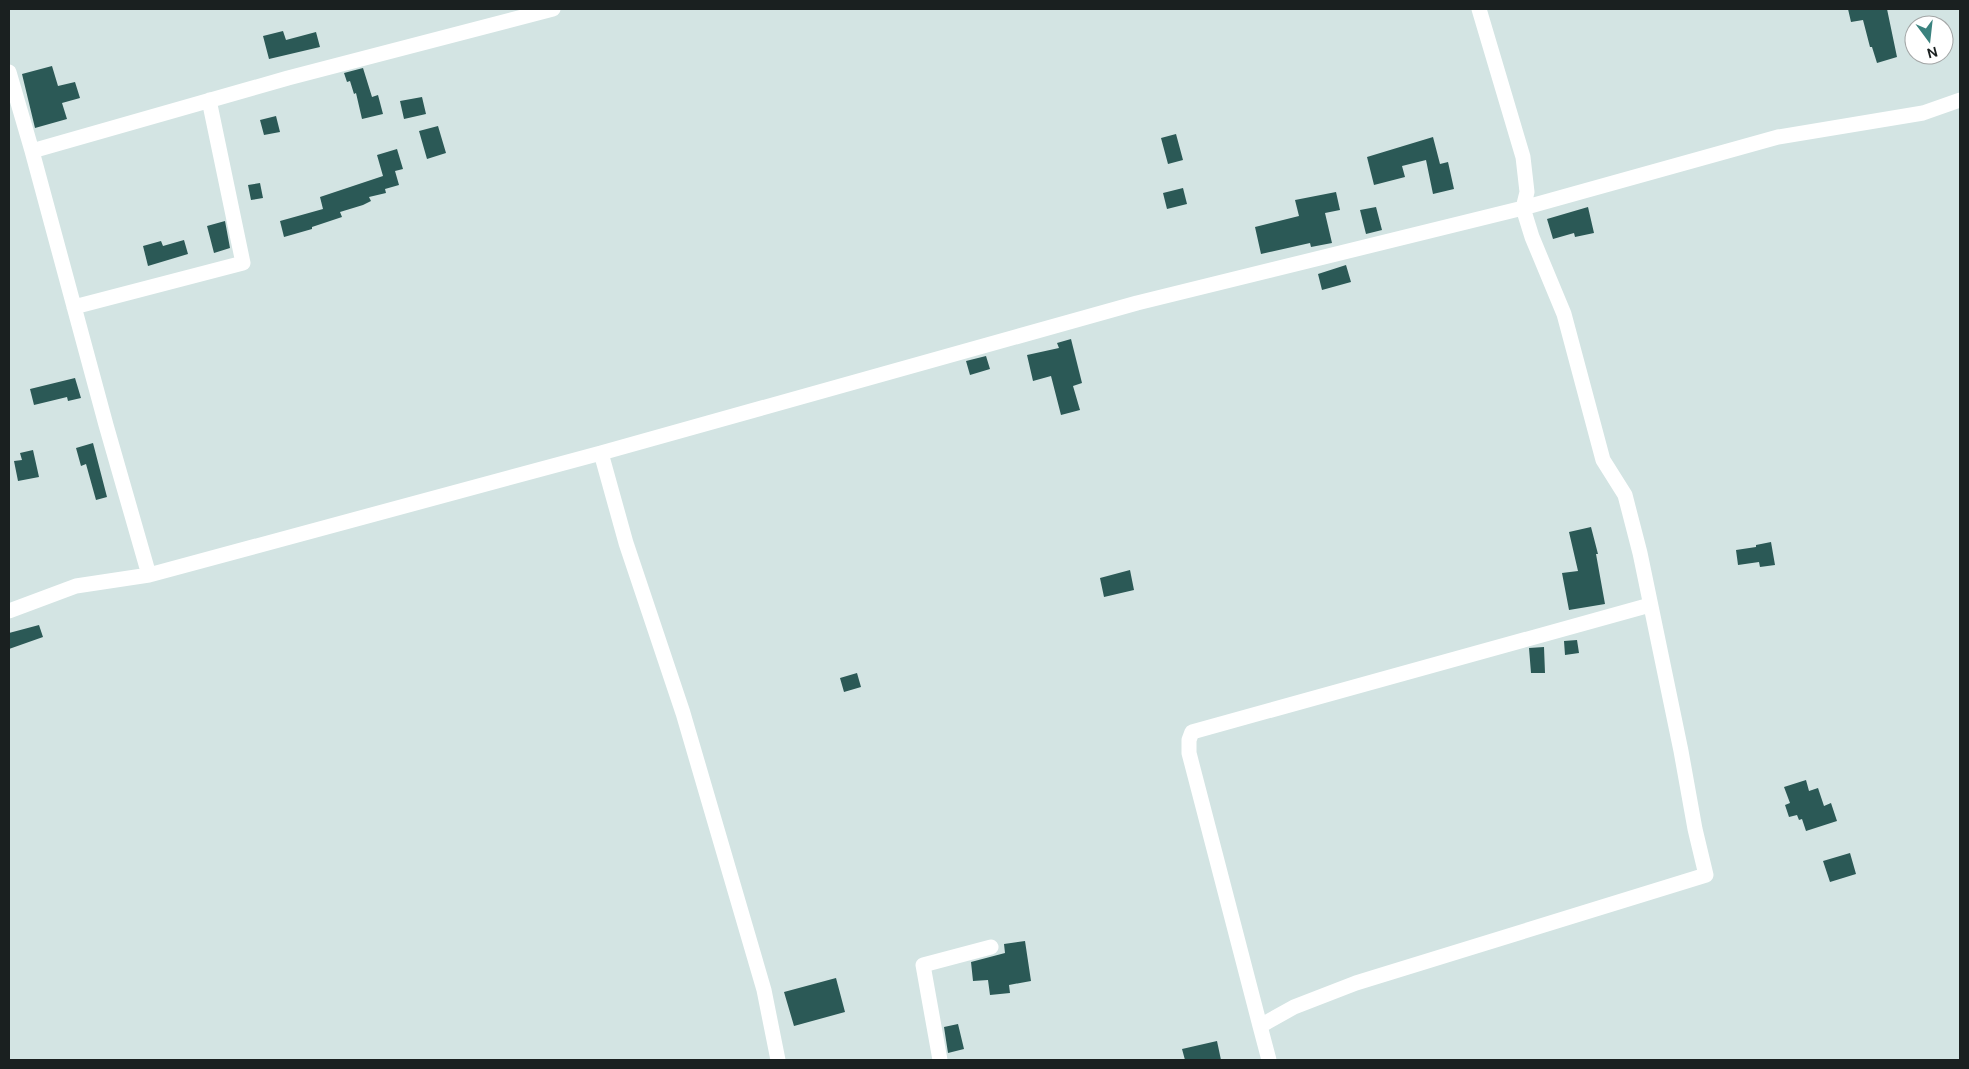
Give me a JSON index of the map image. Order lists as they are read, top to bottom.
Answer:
{
  "north": "bottom"
}
